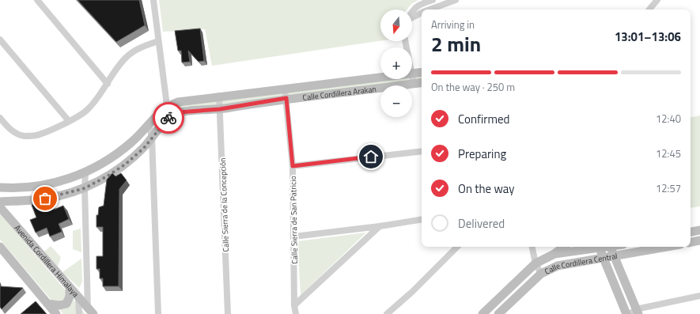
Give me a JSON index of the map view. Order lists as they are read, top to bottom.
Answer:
{
  "streets": {
    "street": [
      "Calle Cordillera Arakan",
      "Calle Sierra de la Concepción",
      "Calle Sierra de San Patricio",
      "Avenida Cordillera Himalaya",
      "Calle Cordillera Central"
    ]
  },
  "crossings": [
    ["Calle Cordillera Arakan", "Calle Sierra de la Concepción"],
    ["Calle Cordillera Arakan", "Calle Sierra de San Patricio"]
  ],
  "north": "bottom",
  "page": {
    "map_buttons": ["+", "−"],
    "heading": ["2 min", "Arriving in", "13:01–13:06"],
    "bar": "On the way · 250 m",
    "list": [
      ["Confirmed", "12:40"],
      ["Preparing", "12:45"],
      ["On the way", "12:57"],
      "Delivered"
    ]
  }
}
